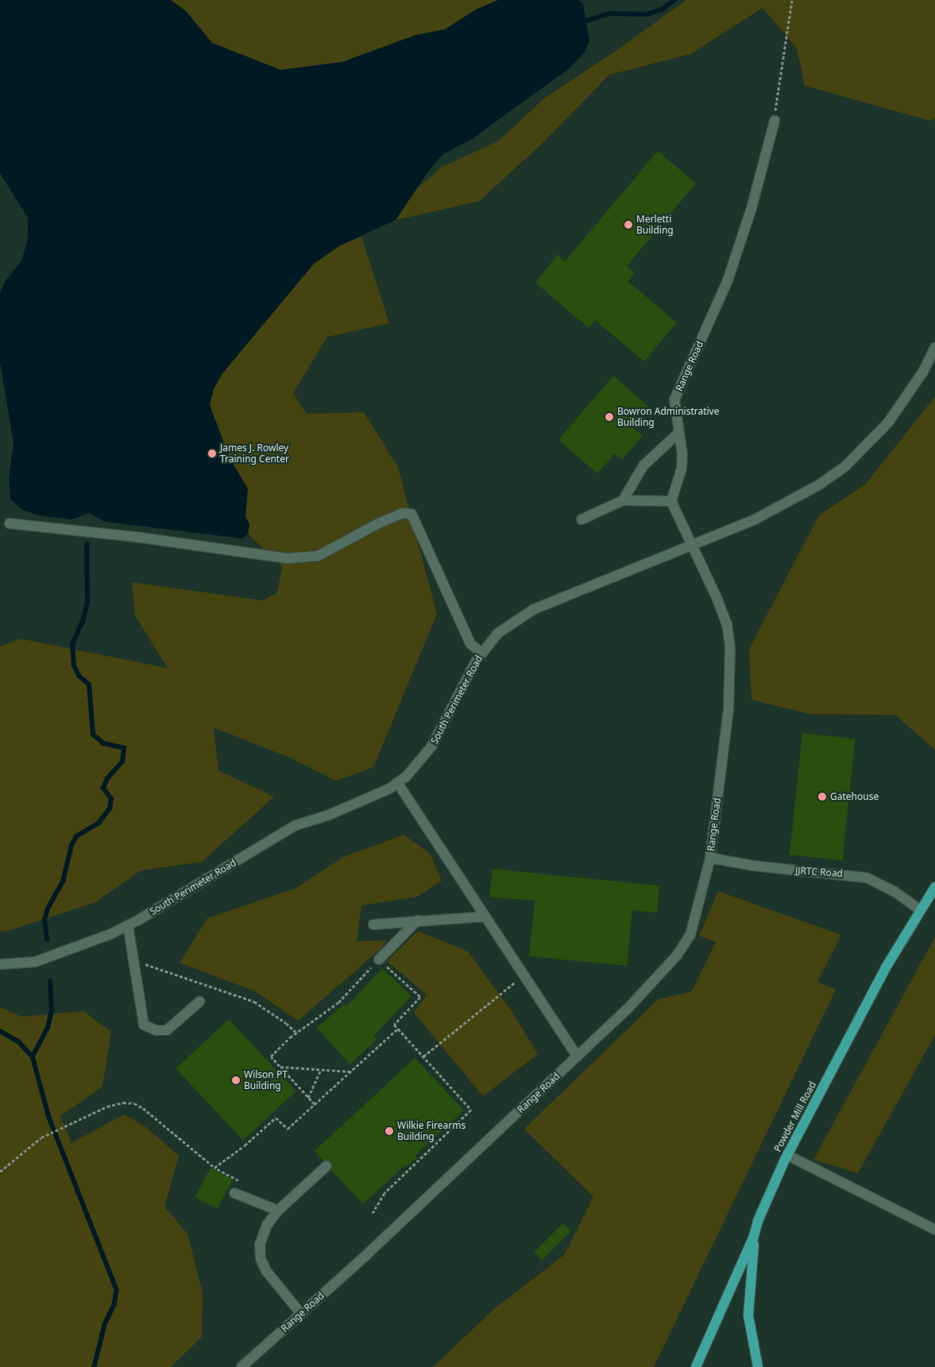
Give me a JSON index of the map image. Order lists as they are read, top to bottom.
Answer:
{
  "streets": {
    "main road": ["Powder Mill Road"],
    "lane": ["Range Road", "South Perimeter Road", "JJRTC Road"]
  },
  "crossings": [
    ["Range Road", "South Perimeter Road"],
    ["Range Road", "JJRTC Road"],
    ["JJRTC Road", "Powder Mill Road"]
  ],
  "places": [
    "Merletti Building",
    "Bowron Administrative Building",
    "James J. Rowley Training Center",
    "Gatehouse",
    "Wilson PT Building",
    "Wilkie Firearms Building"
  ]
}
